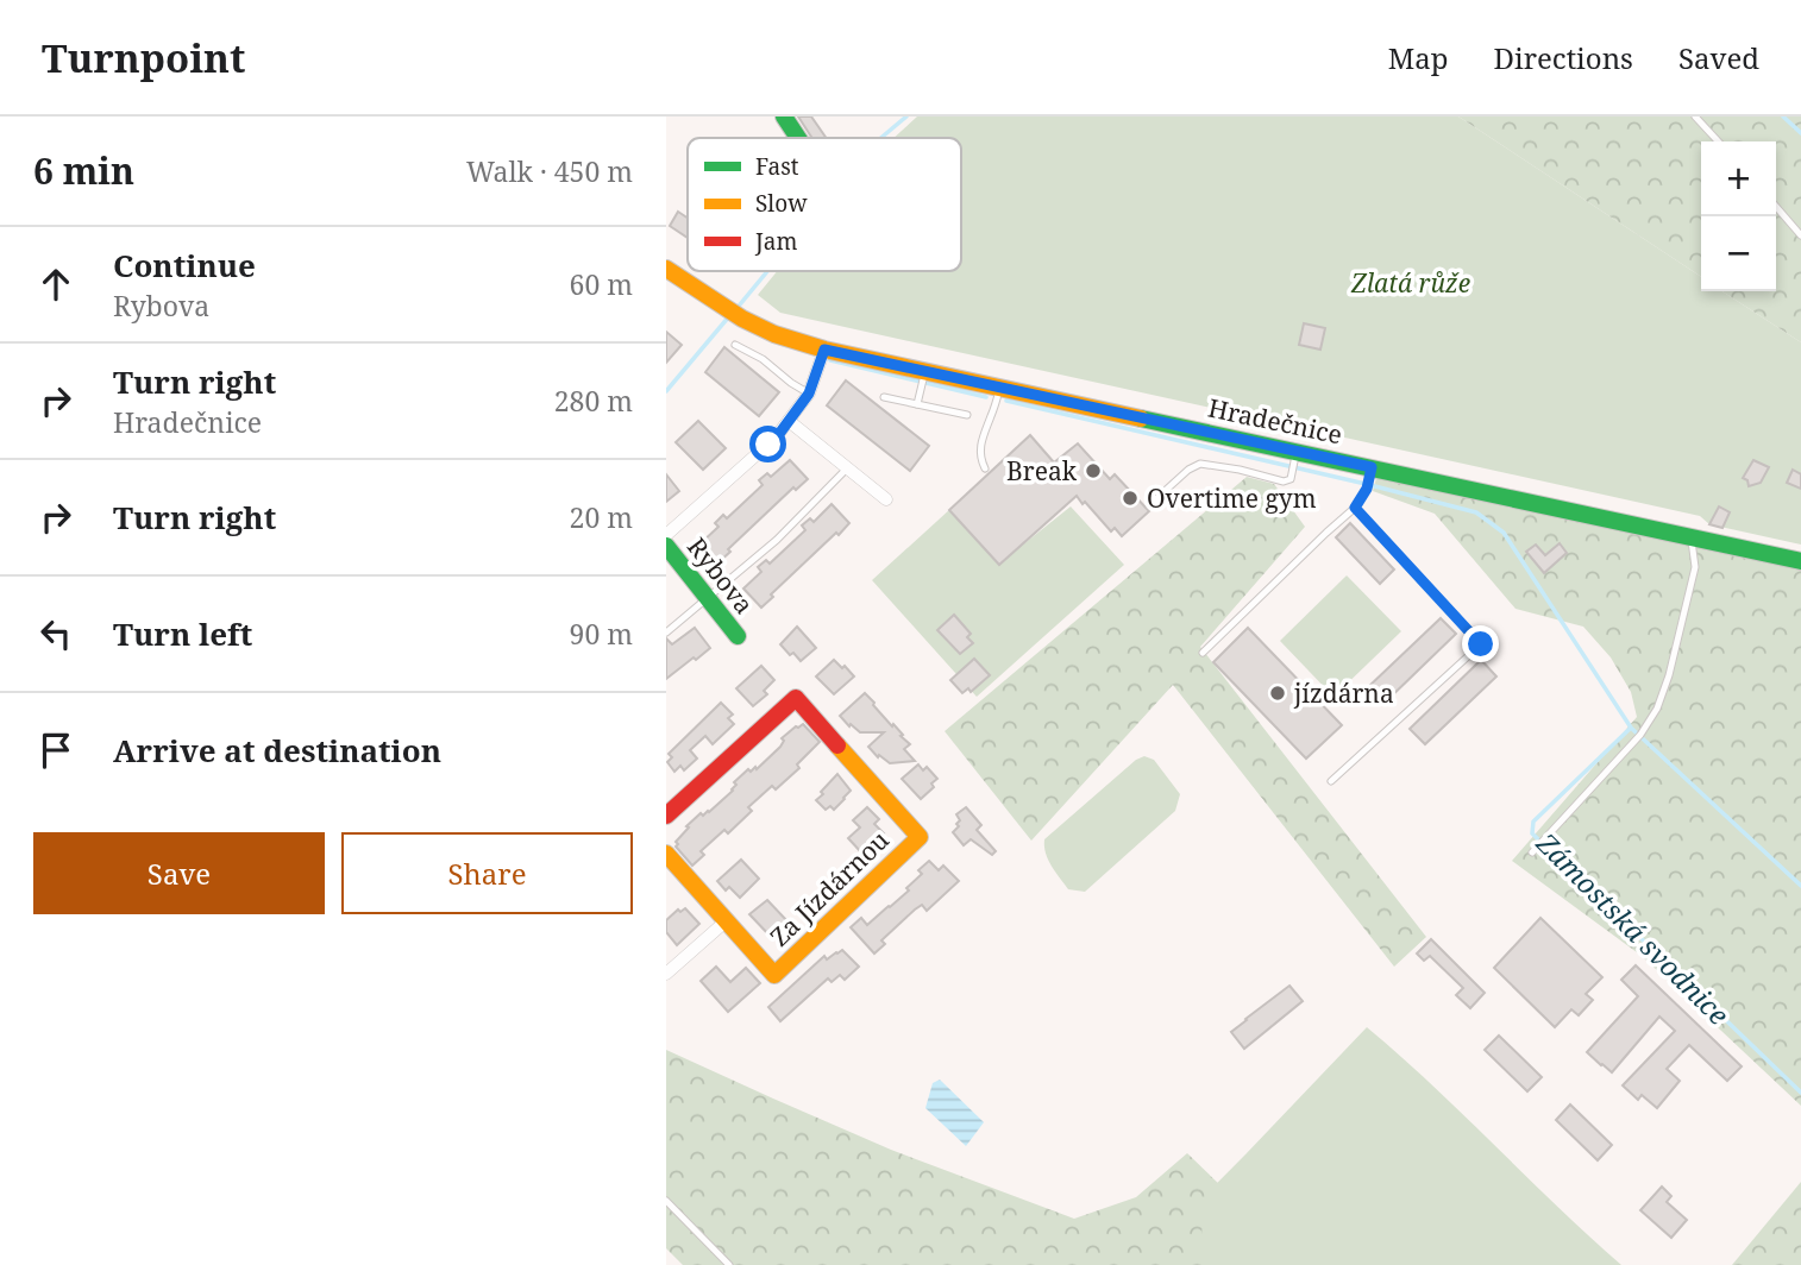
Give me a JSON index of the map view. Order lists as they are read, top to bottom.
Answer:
{
  "streets": {
    "street": ["Hradečnice", "Rybova", "Za Jízdárnou"]
  },
  "crossings": [
    ["Hradečnice", "Rybova"]
  ],
  "water": ["Zámostská svodnice"],
  "parks": ["Zlatá růže"],
  "places": ["Break", "Overtime gym", "jízdárna"],
  "legend": ["Fast", "Slow", "Jam"],
  "page": {
    "header": "Turnpoint",
    "nav": ["Map", "Directions", "Saved"],
    "heading": ["6 min", "Walk · 450 m"],
    "map_buttons": ["+", "−"],
    "list": [
      ["Continue", "Rybova", "60 m"],
      ["Turn right", "Hradečnice", "280 m"],
      ["Turn right", "20 m"],
      ["Turn left", "90 m"],
      "Arrive at destination"
    ],
    "buttons": ["Save", "Share"]
  }
}
